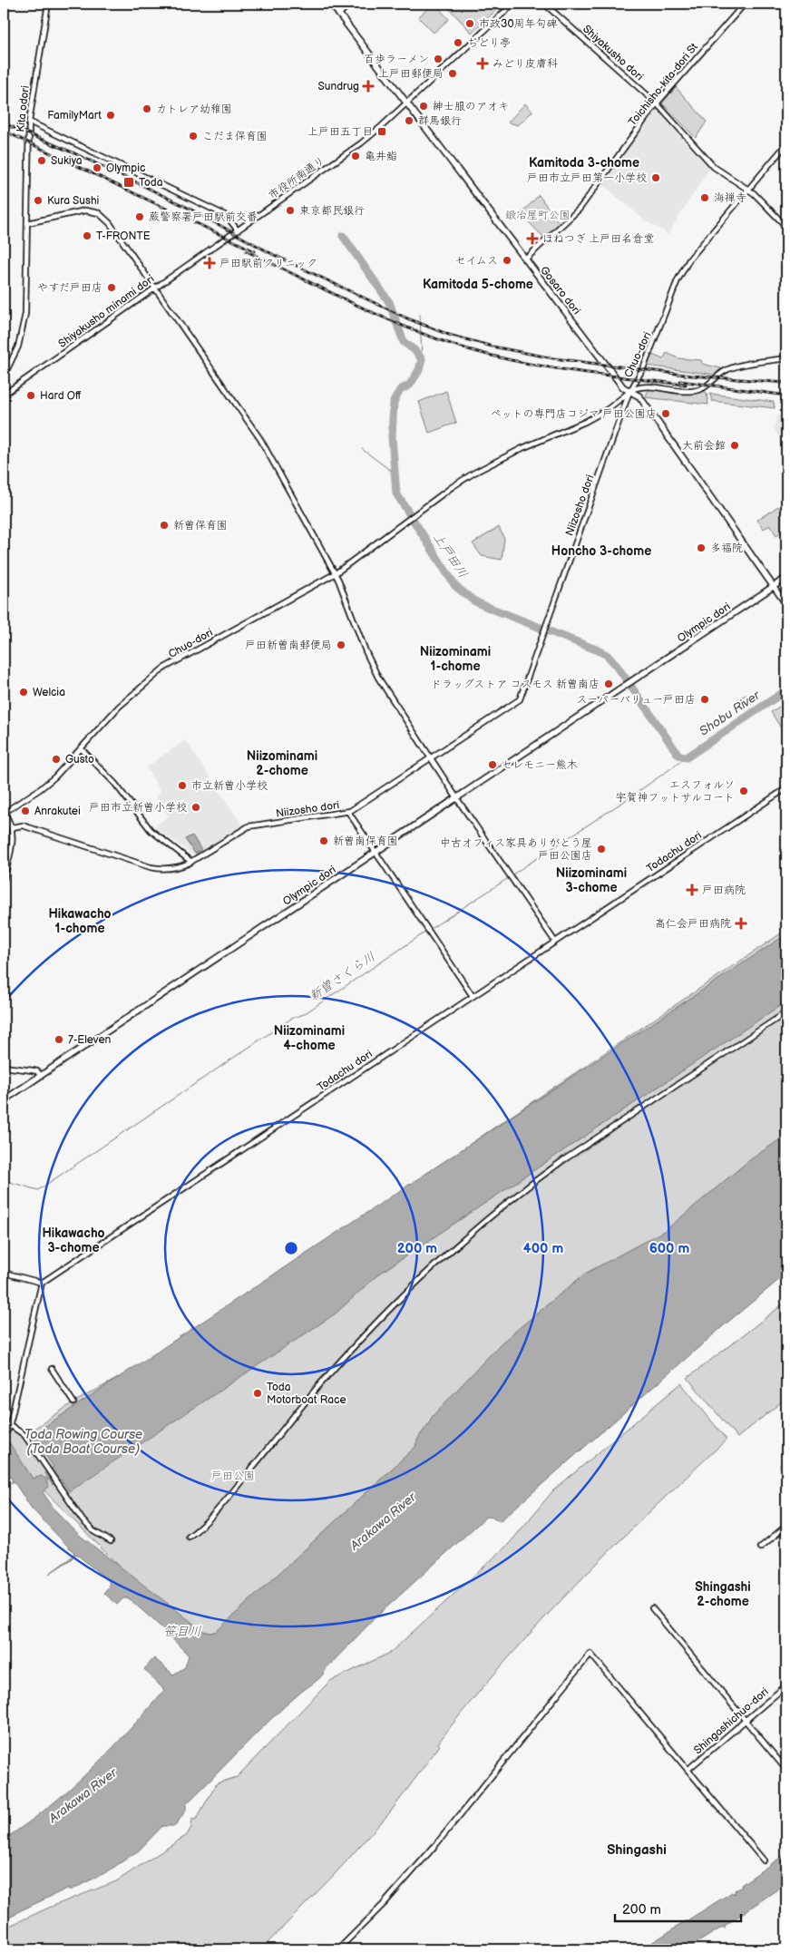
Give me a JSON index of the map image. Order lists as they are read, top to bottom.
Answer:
{
  "streets": {
    "main road": ["Gosaro dori", "Olympic dori"],
    "street": [
      "Shiyakusho dori",
      "Toichisho-kita-dori St",
      "Kita odori",
      "Shiyakusho minami dori",
      "Chuo-dori",
      "Niizosho dori",
      "Todachu dori",
      "Shingashichuo-dori"
    ]
  },
  "crossings": [
    ["Shiyakusho dori", "Toichisho-kita-dori St"],
    ["Shiyakusho dori", "Chuo-dori"],
    ["Toichisho-kita-dori St", "Gosaro dori"],
    ["Gosaro dori", "Chuo-dori"],
    ["Gosaro dori", "Niizosho dori"],
    ["Gosaro dori", "Olympic dori"],
    ["Chuo-dori", "Niizosho dori"]
  ],
  "districts": [
    "Kamitoda 3-chome",
    "Kamitoda 5-chome",
    "Honcho 3-chome",
    "Niizominami 1-chome",
    "Niizominami 2-chome",
    "Niizominami 3-chome",
    "Hikawacho 1-chome",
    "Niizominami 4-chome",
    "Hikawacho 3-chome",
    "Shingashi 2-chome",
    "Shingashi"
  ],
  "water": [
    "上戸田川",
    "Shobu River",
    "新曽さくら川",
    "Toda Rowing Course (Toda Boat Course)",
    "Arakawa River",
    "笹目川"
  ],
  "parks": ["鍛冶屋町公園", "戸田公園"],
  "places": {
    "other": [
      "市政30周年句碑",
      "ぢどり亭",
      "百歩ラーメン",
      "上戸田郵便局",
      "紳士服のアオキ",
      "カトレア幼稚園",
      "FamilyMart",
      "群馬銀行",
      "こだま保育園",
      "亀井鮨",
      "Sukiya",
      "Olympic",
      "戸田市立戸田第一小学校",
      "海禅寺",
      "Kura Sushi",
      "東京都民銀行",
      "蕨警察署戸田駅前交番",
      "T-FRONTE",
      "セイムス",
      "やすだ戸田店",
      "Hard Off",
      "ペットの専門店コジマ 戸田公園店",
      "大前会館",
      "新曽保育園",
      "多福院",
      "戸田新曽南郵便局",
      "ドラッグストア コスモス 新曽南店",
      "Welcia",
      "スーパーバリュー戸田店",
      "Gusto",
      "セレモニー熊木",
      "市立新曽小学校",
      "エスフォルソ 宇賀神フットサルコート",
      "戸田市立新曽小学校",
      "Anrakutei",
      "新曽南保育園",
      "中古オフィス家具ありがとう屋 戸田公園店",
      "7-Eleven",
      "Toda Motorboat Race"
    ],
    "health": [
      "みどり皮膚科",
      "Sundrug",
      "ほねつぎ 上戸田名倉堂",
      "戸田駅前クリニック",
      "戸田病院",
      "高仁会戸田病院"
    ],
    "transit": ["上戸田五丁目", "Toda"]
  },
  "scale_bar": "200 m",
  "rings": ["200 m", "400 m", "600 m"]
}
